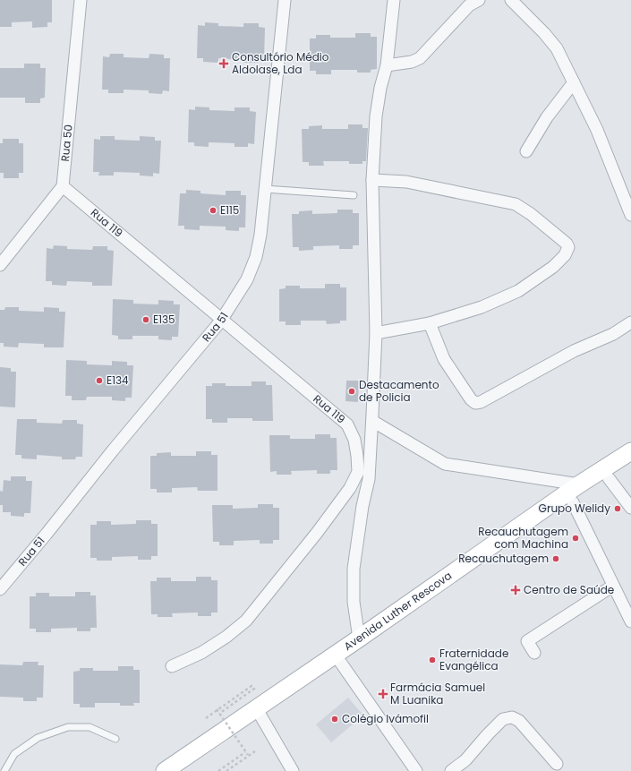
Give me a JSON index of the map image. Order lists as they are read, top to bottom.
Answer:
{
  "streets": {
    "main road": ["Avenida Luther Rescova"],
    "street": ["Rua 50", "Rua 119", "Rua 51"]
  },
  "crossings": [
    ["Rua 50", "Rua 119"],
    ["Rua 119", "Rua 51"]
  ],
  "places": {
    "health": ["Consultório Médio Aldolase, Lda", "Centro de Saúde", "Farmácia Samuel M Luanika"],
    "other": [
      "E115",
      "E135",
      "E134",
      "Destacamento de Policia",
      "Grupo Welidy",
      "Recauchutagem com Machina",
      "Recauchutagem",
      "Fraternidade Evangélica",
      "Colégio Ivámofil"
    ]
  }
}
